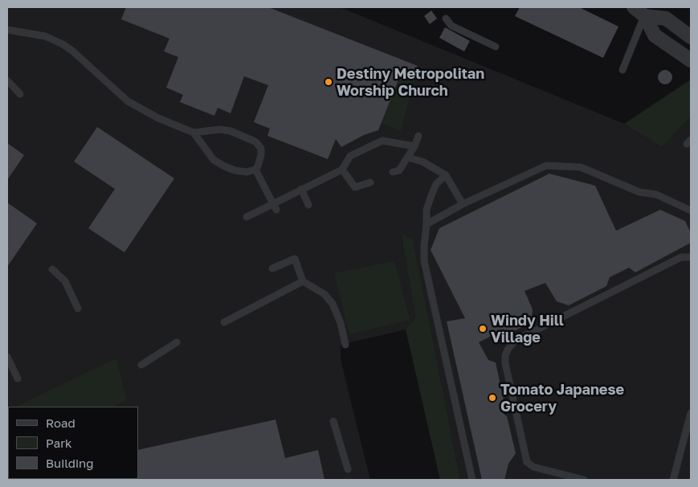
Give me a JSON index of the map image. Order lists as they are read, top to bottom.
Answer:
{
  "places": ["Destiny Metropolitan Worship Church", "Windy Hill Village", "Tomato Japanese Grocery"],
  "legend": ["Road", "Park", "Building"]
}
